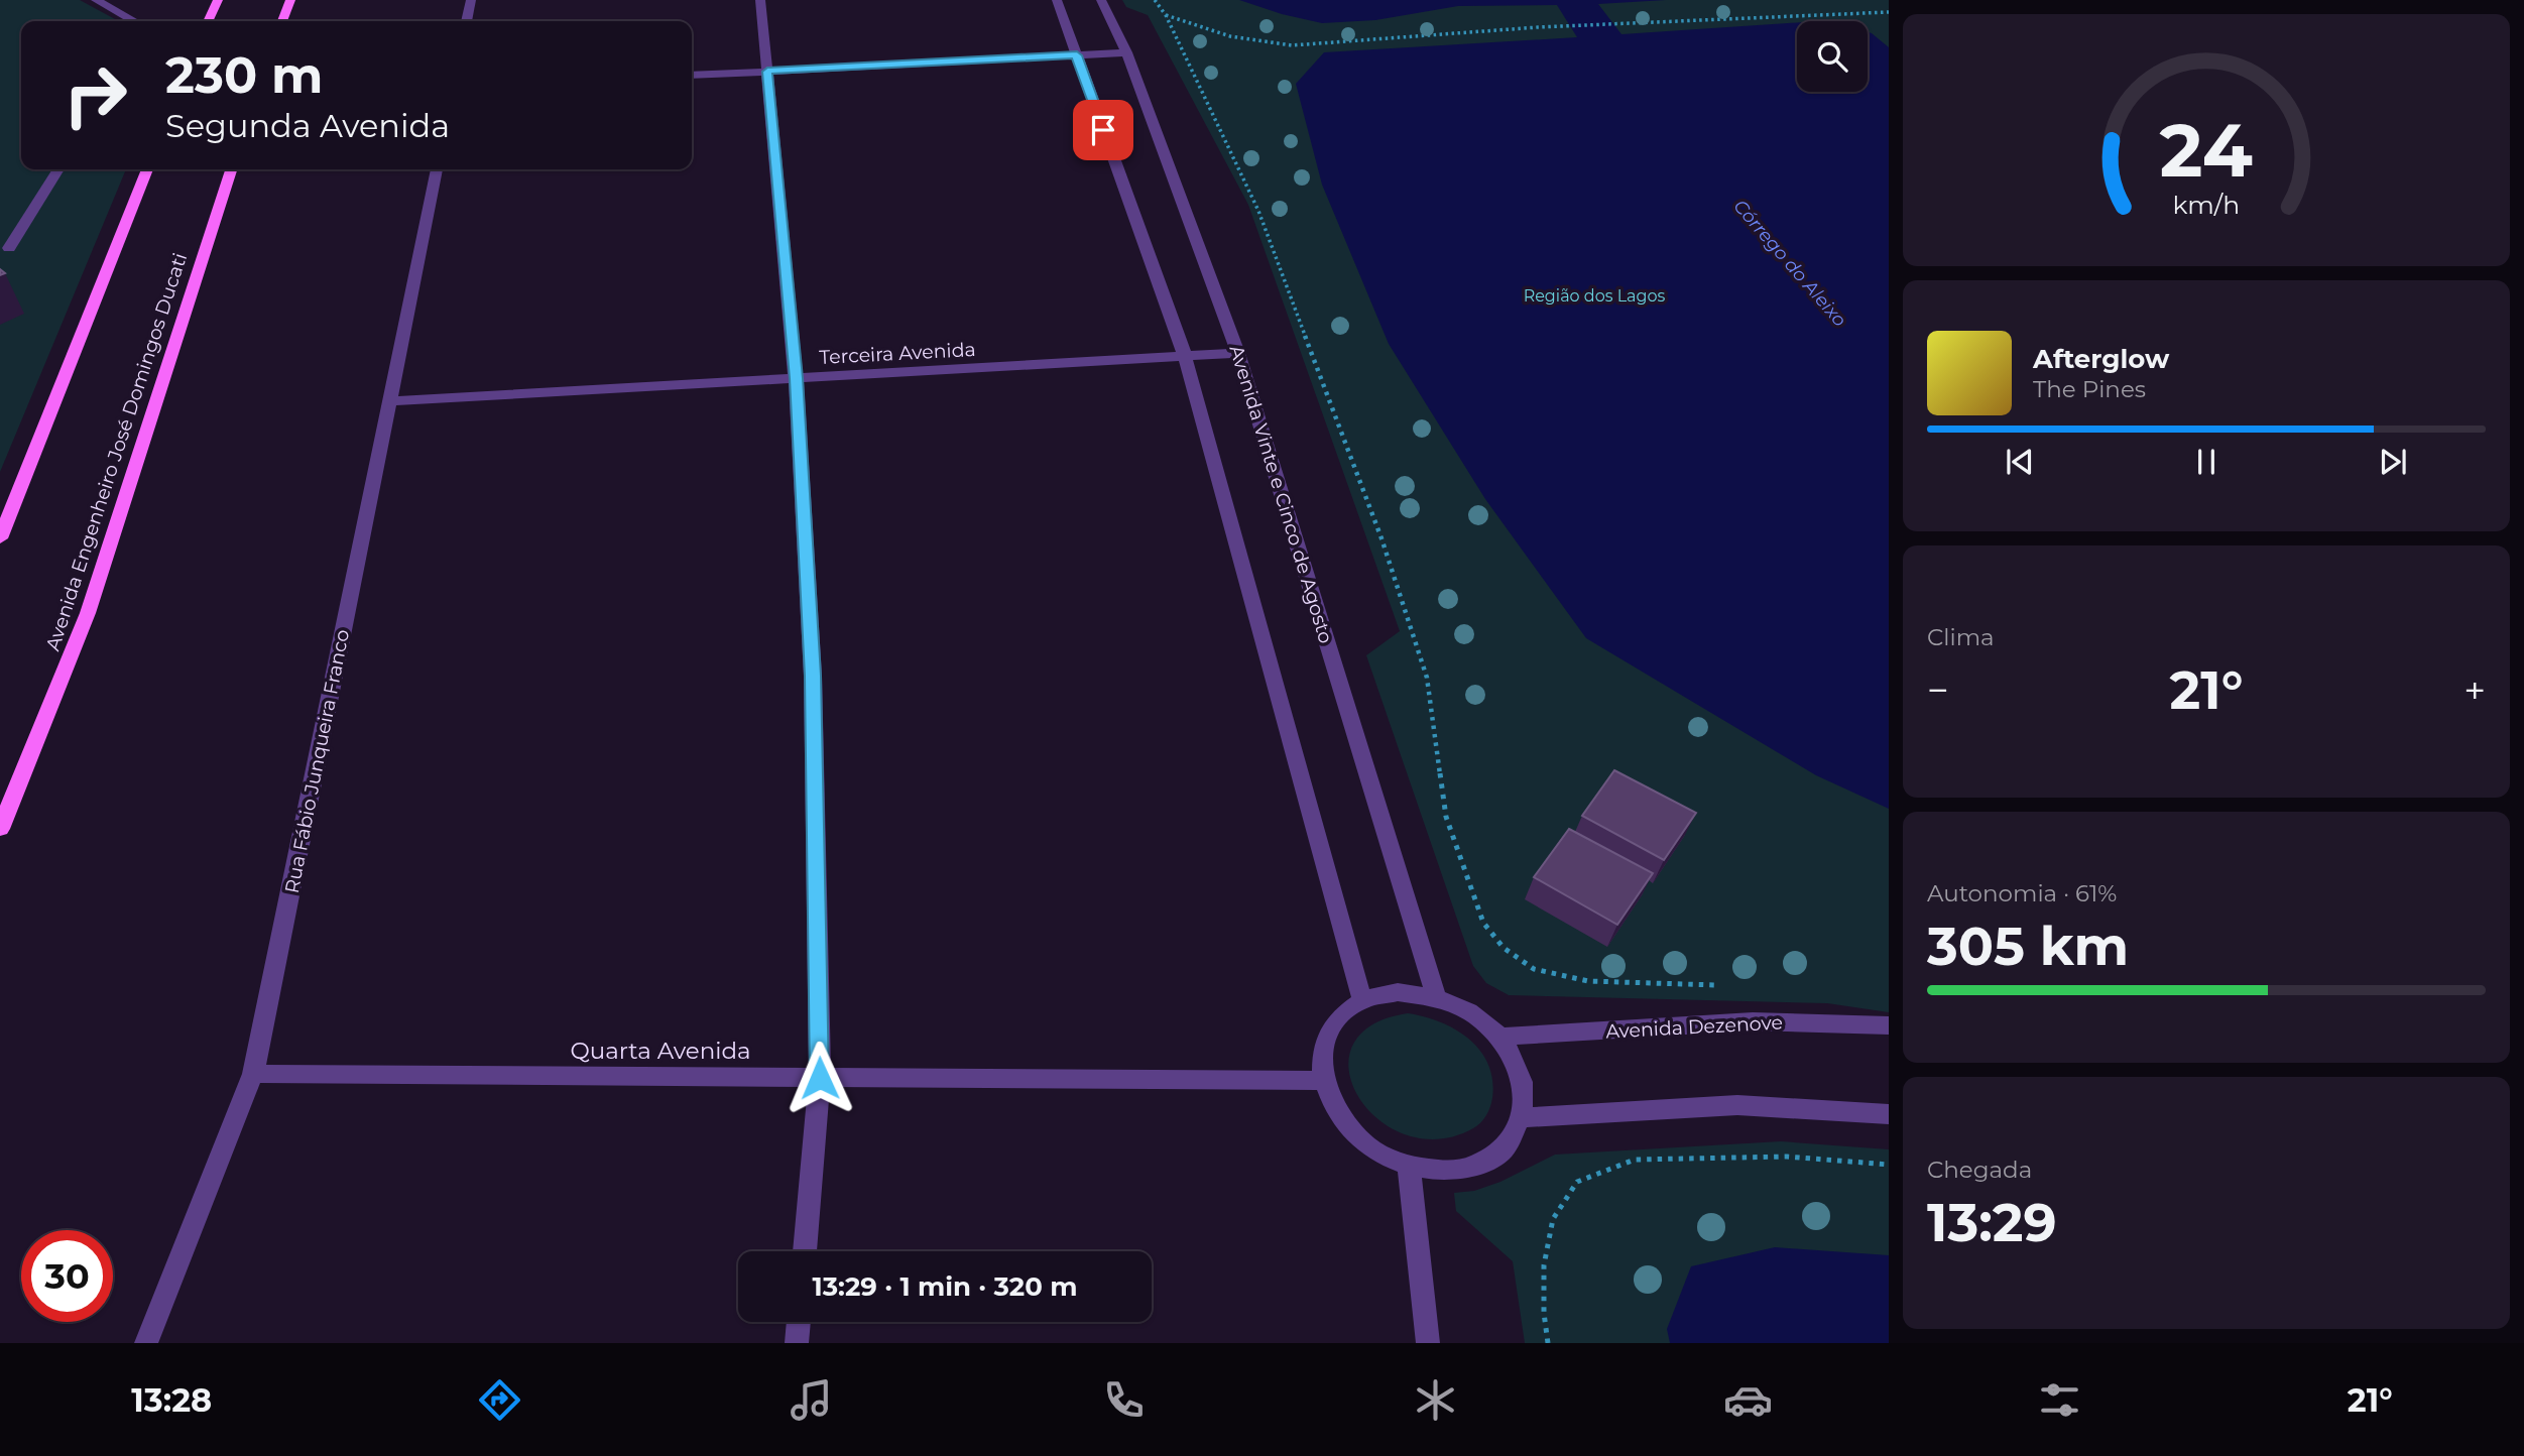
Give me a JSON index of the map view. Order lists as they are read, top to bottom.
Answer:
{
  "streets": {
    "main road": ["Avenida Engenheiro José Domingos Ducati"],
    "street": [
      "Terceira Avenida",
      "Avenida Vinte e Cinco de Agosto",
      "Rua Fábio Junqueira Franco",
      "Avenida Dezenove",
      "Quarta Avenida"
    ]
  },
  "crossings": [
    ["Terceira Avenida", "Avenida Vinte e Cinco de Agosto"],
    ["Terceira Avenida", "Rua Fábio Junqueira Franco"],
    ["Avenida Vinte e Cinco de Agosto", "Avenida Dezenove"],
    ["Avenida Vinte e Cinco de Agosto", "Quarta Avenida"],
    ["Rua Fábio Junqueira Franco", "Quarta Avenida"],
    ["Avenida Dezenove", "Quarta Avenida"]
  ],
  "water": ["Córrego do Aleixo"],
  "parks": ["Região dos Lagos"],
  "page": {
    "turn": ["230 m", "Segunda Avenida"],
    "song": ["Afterglow", "The Pines"],
    "tile": [
      "Clima",
      ["Autonomia · 61%", "305 km"],
      ["Chegada", "13:29"]
    ],
    "heat": ["−", "21°", "+"],
    "limit": "30",
    "trip": "13:29 · 1 min · 320 m",
    "tabs": ["13:28", "21°"],
    "gauge": ["24", "km/h"]
  }
}
